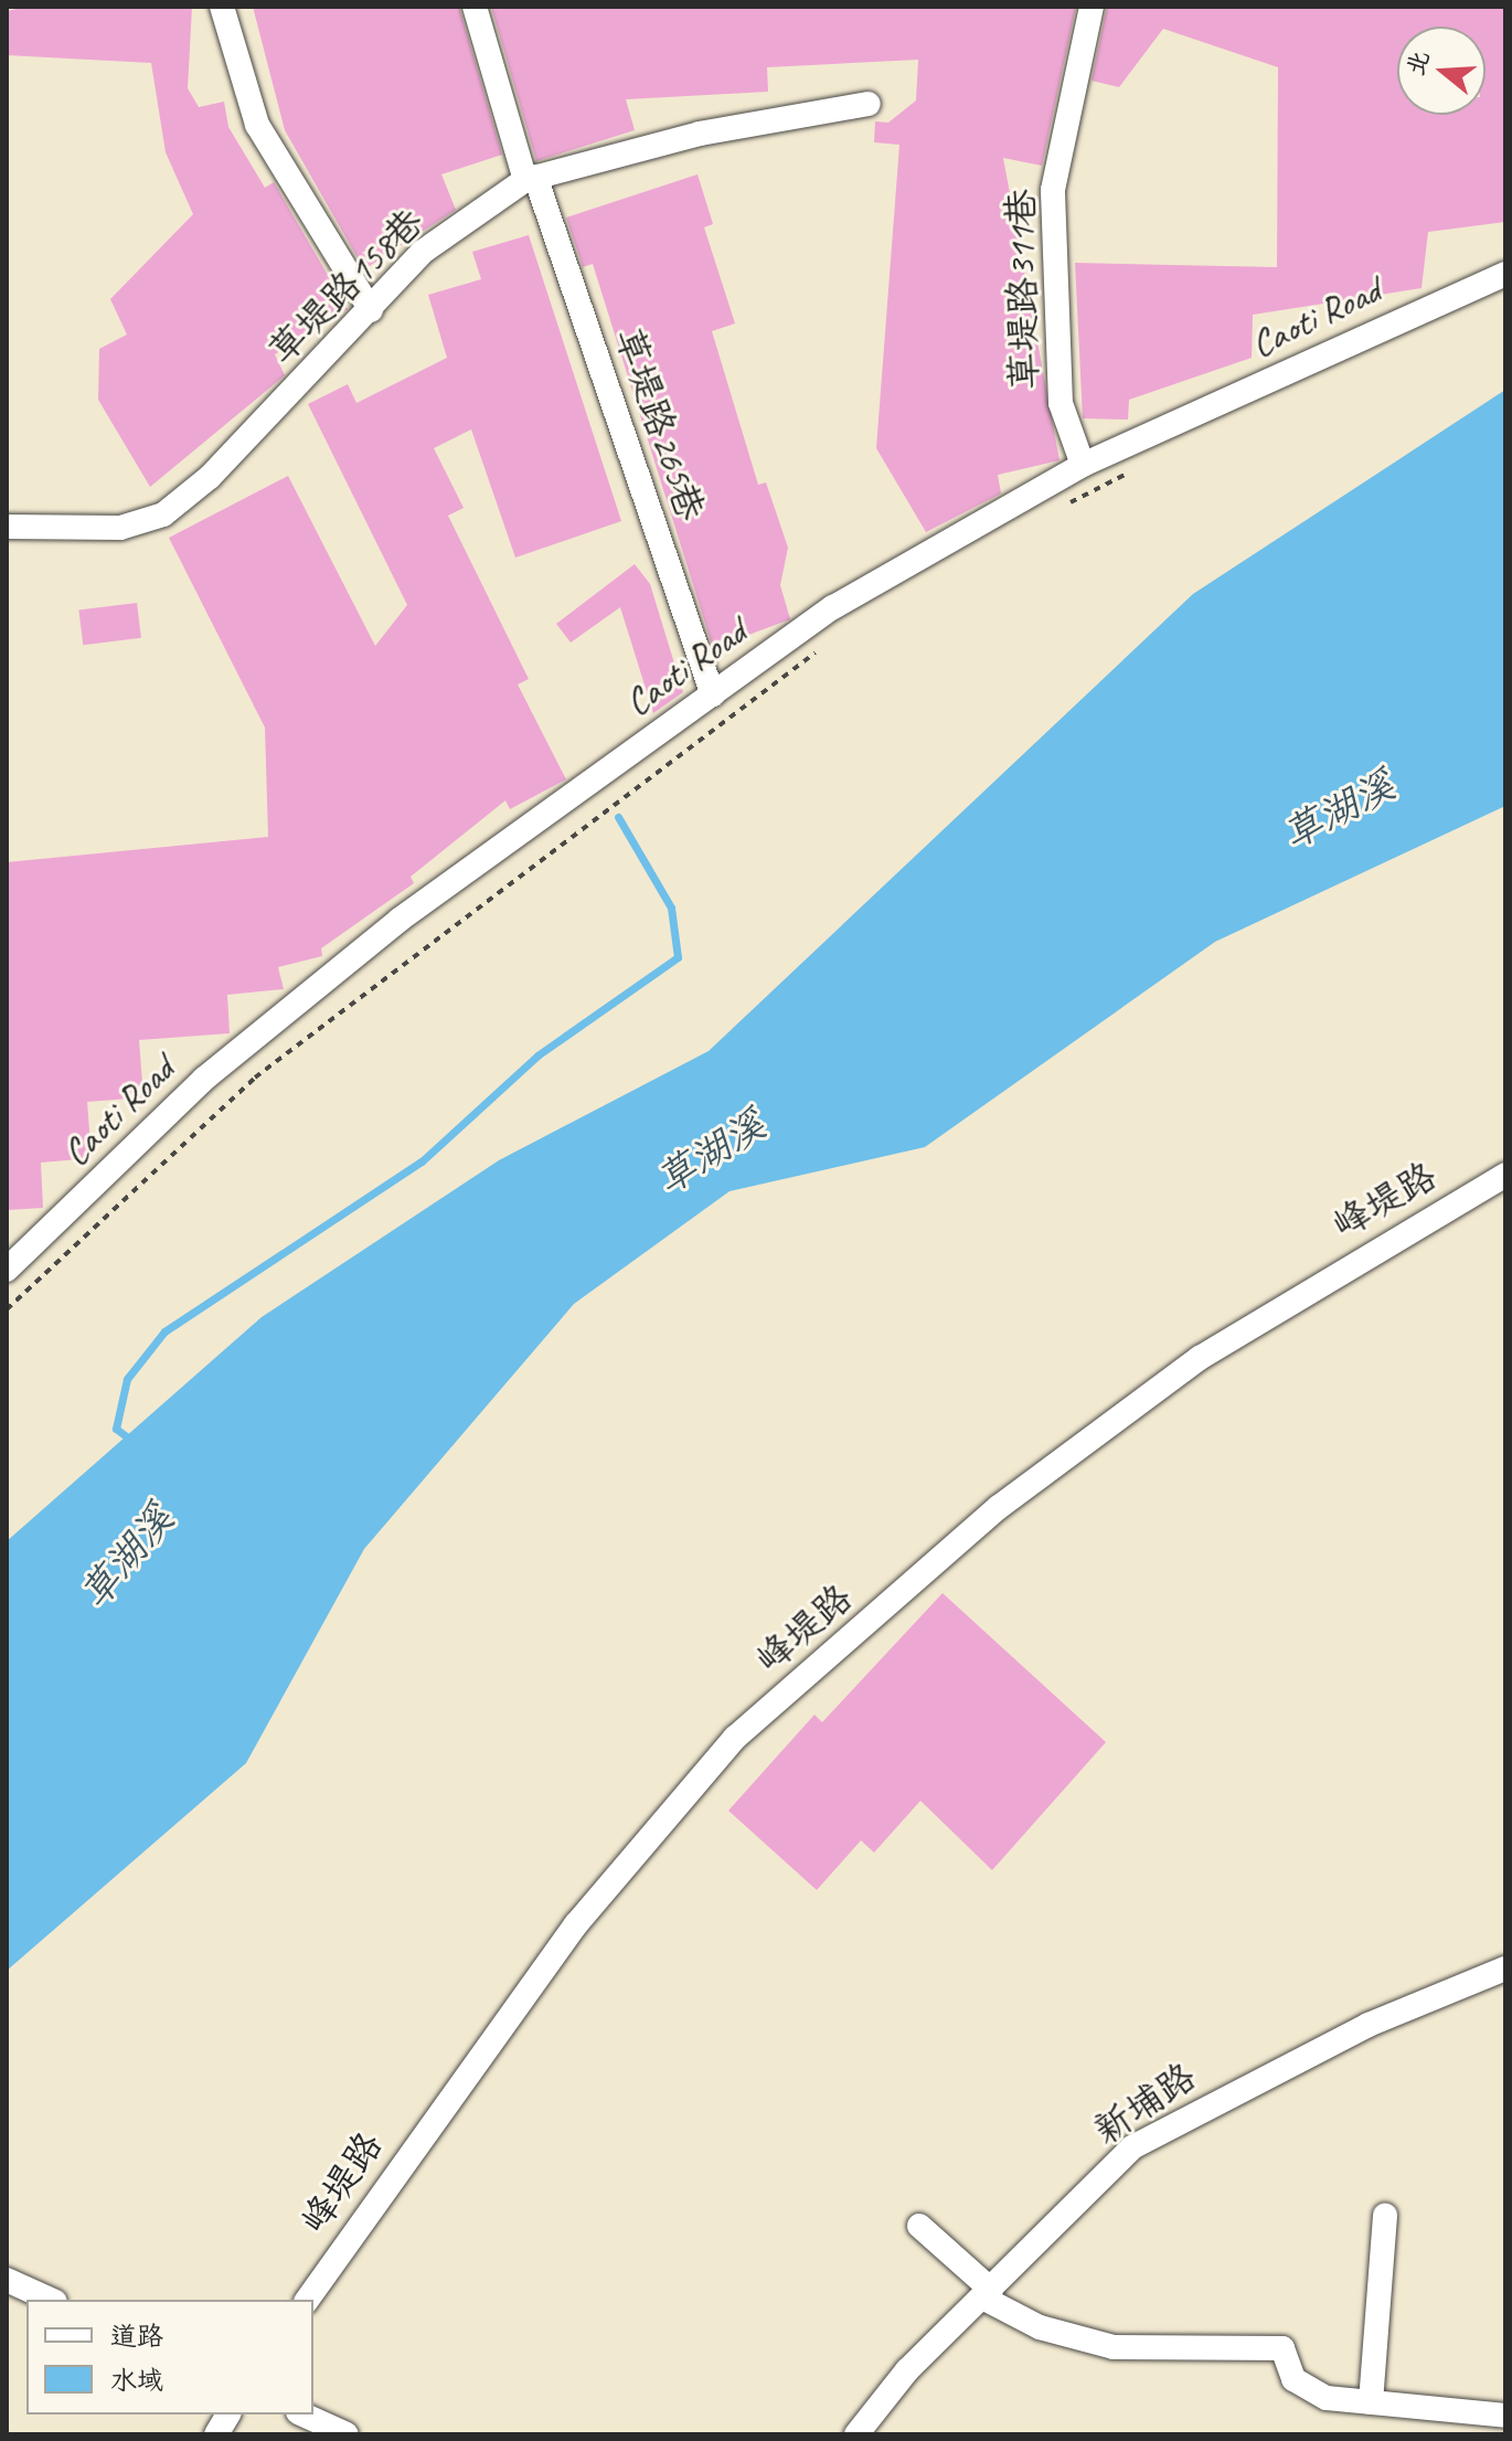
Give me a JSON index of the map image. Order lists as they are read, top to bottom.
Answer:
{
  "streets": {
    "street": [
      "草堤路158巷",
      "草堤路311巷",
      "Caoti Road",
      "草堤路265巷",
      "峰堤路",
      "新埔路"
    ]
  },
  "crossings": [
    ["草堤路158巷", "草堤路265巷"],
    ["草堤路311巷", "Caoti Road"],
    ["Caoti Road", "草堤路265巷"]
  ],
  "water": ["草湖溪"],
  "legend": ["道路", "水域"],
  "north": "left"
}
